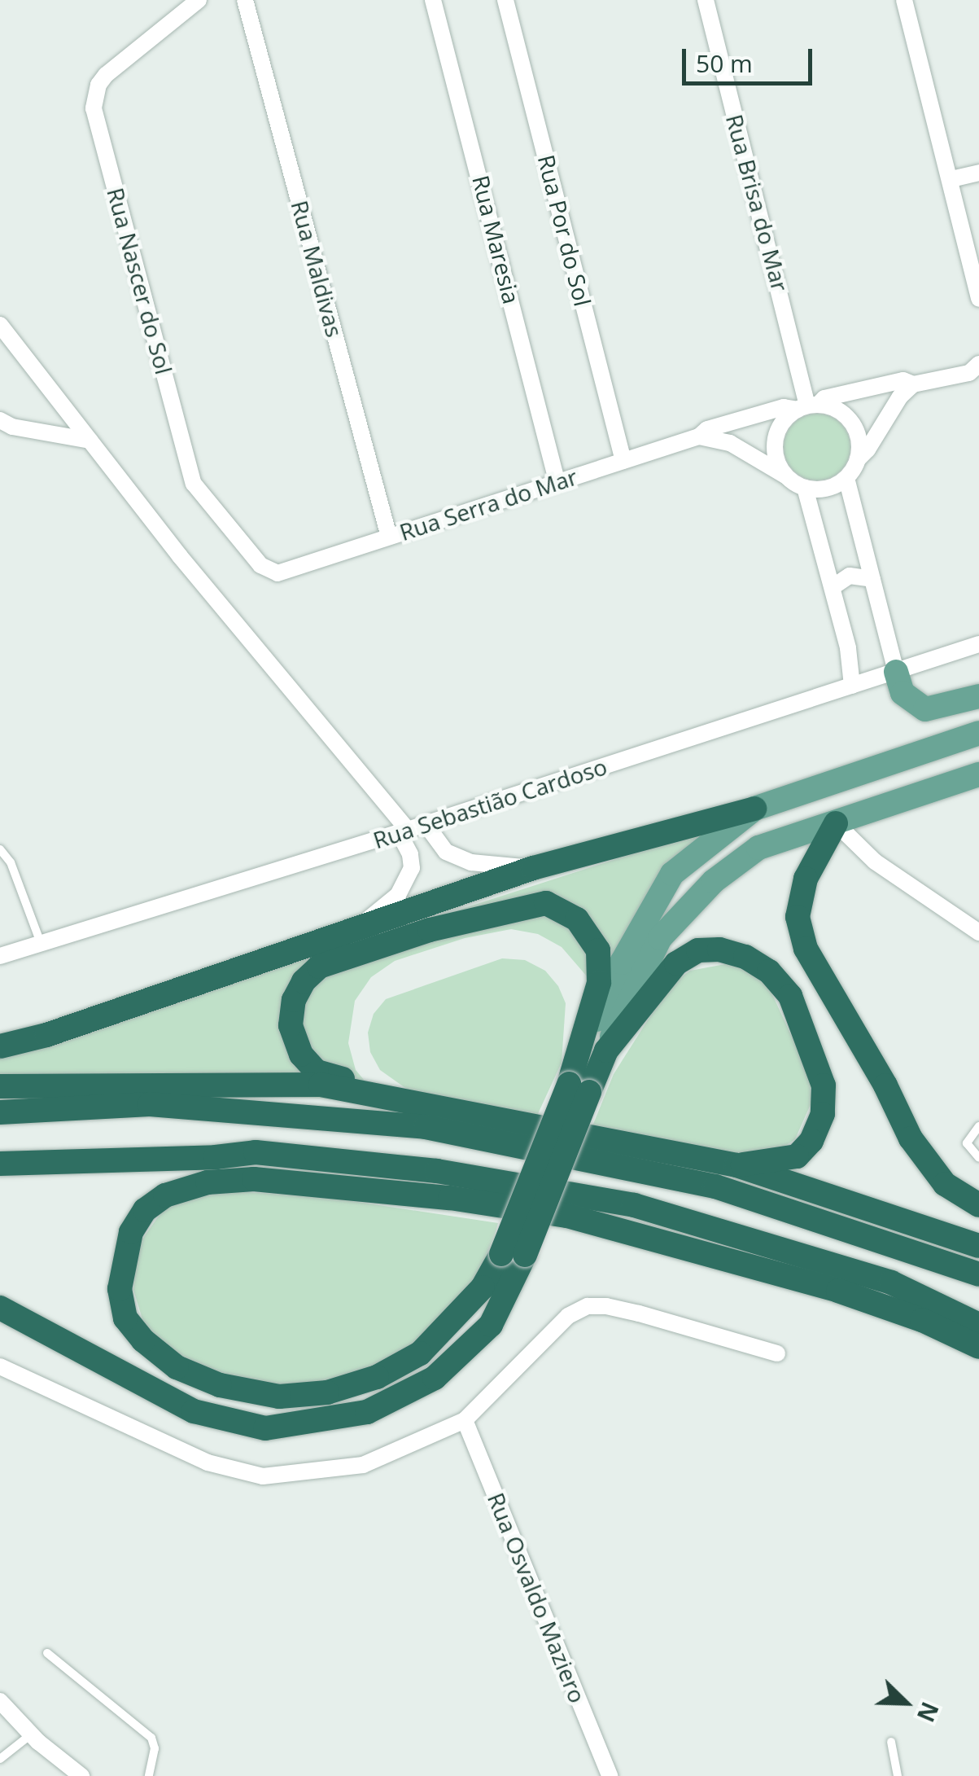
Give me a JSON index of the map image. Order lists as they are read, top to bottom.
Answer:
{
  "streets": {
    "street": [
      "Rua Brisa do Mar",
      "Rua Por do Sol",
      "Rua Maresia",
      "Rua Maldivas",
      "Rua Nascer do Sol",
      "Rua Serra do Mar",
      "Rua Sebastião Cardoso",
      "Rua Osvaldo Maziero"
    ]
  },
  "crossings": [
    ["Rua Brisa do Mar", "Rua Serra do Mar"],
    ["Rua Por do Sol", "Rua Serra do Mar"],
    ["Rua Maresia", "Rua Serra do Mar"],
    ["Rua Maldivas", "Rua Serra do Mar"],
    ["Rua Nascer do Sol", "Rua Serra do Mar"]
  ],
  "scale_bar": "50 m",
  "north": "bottom right"
}
